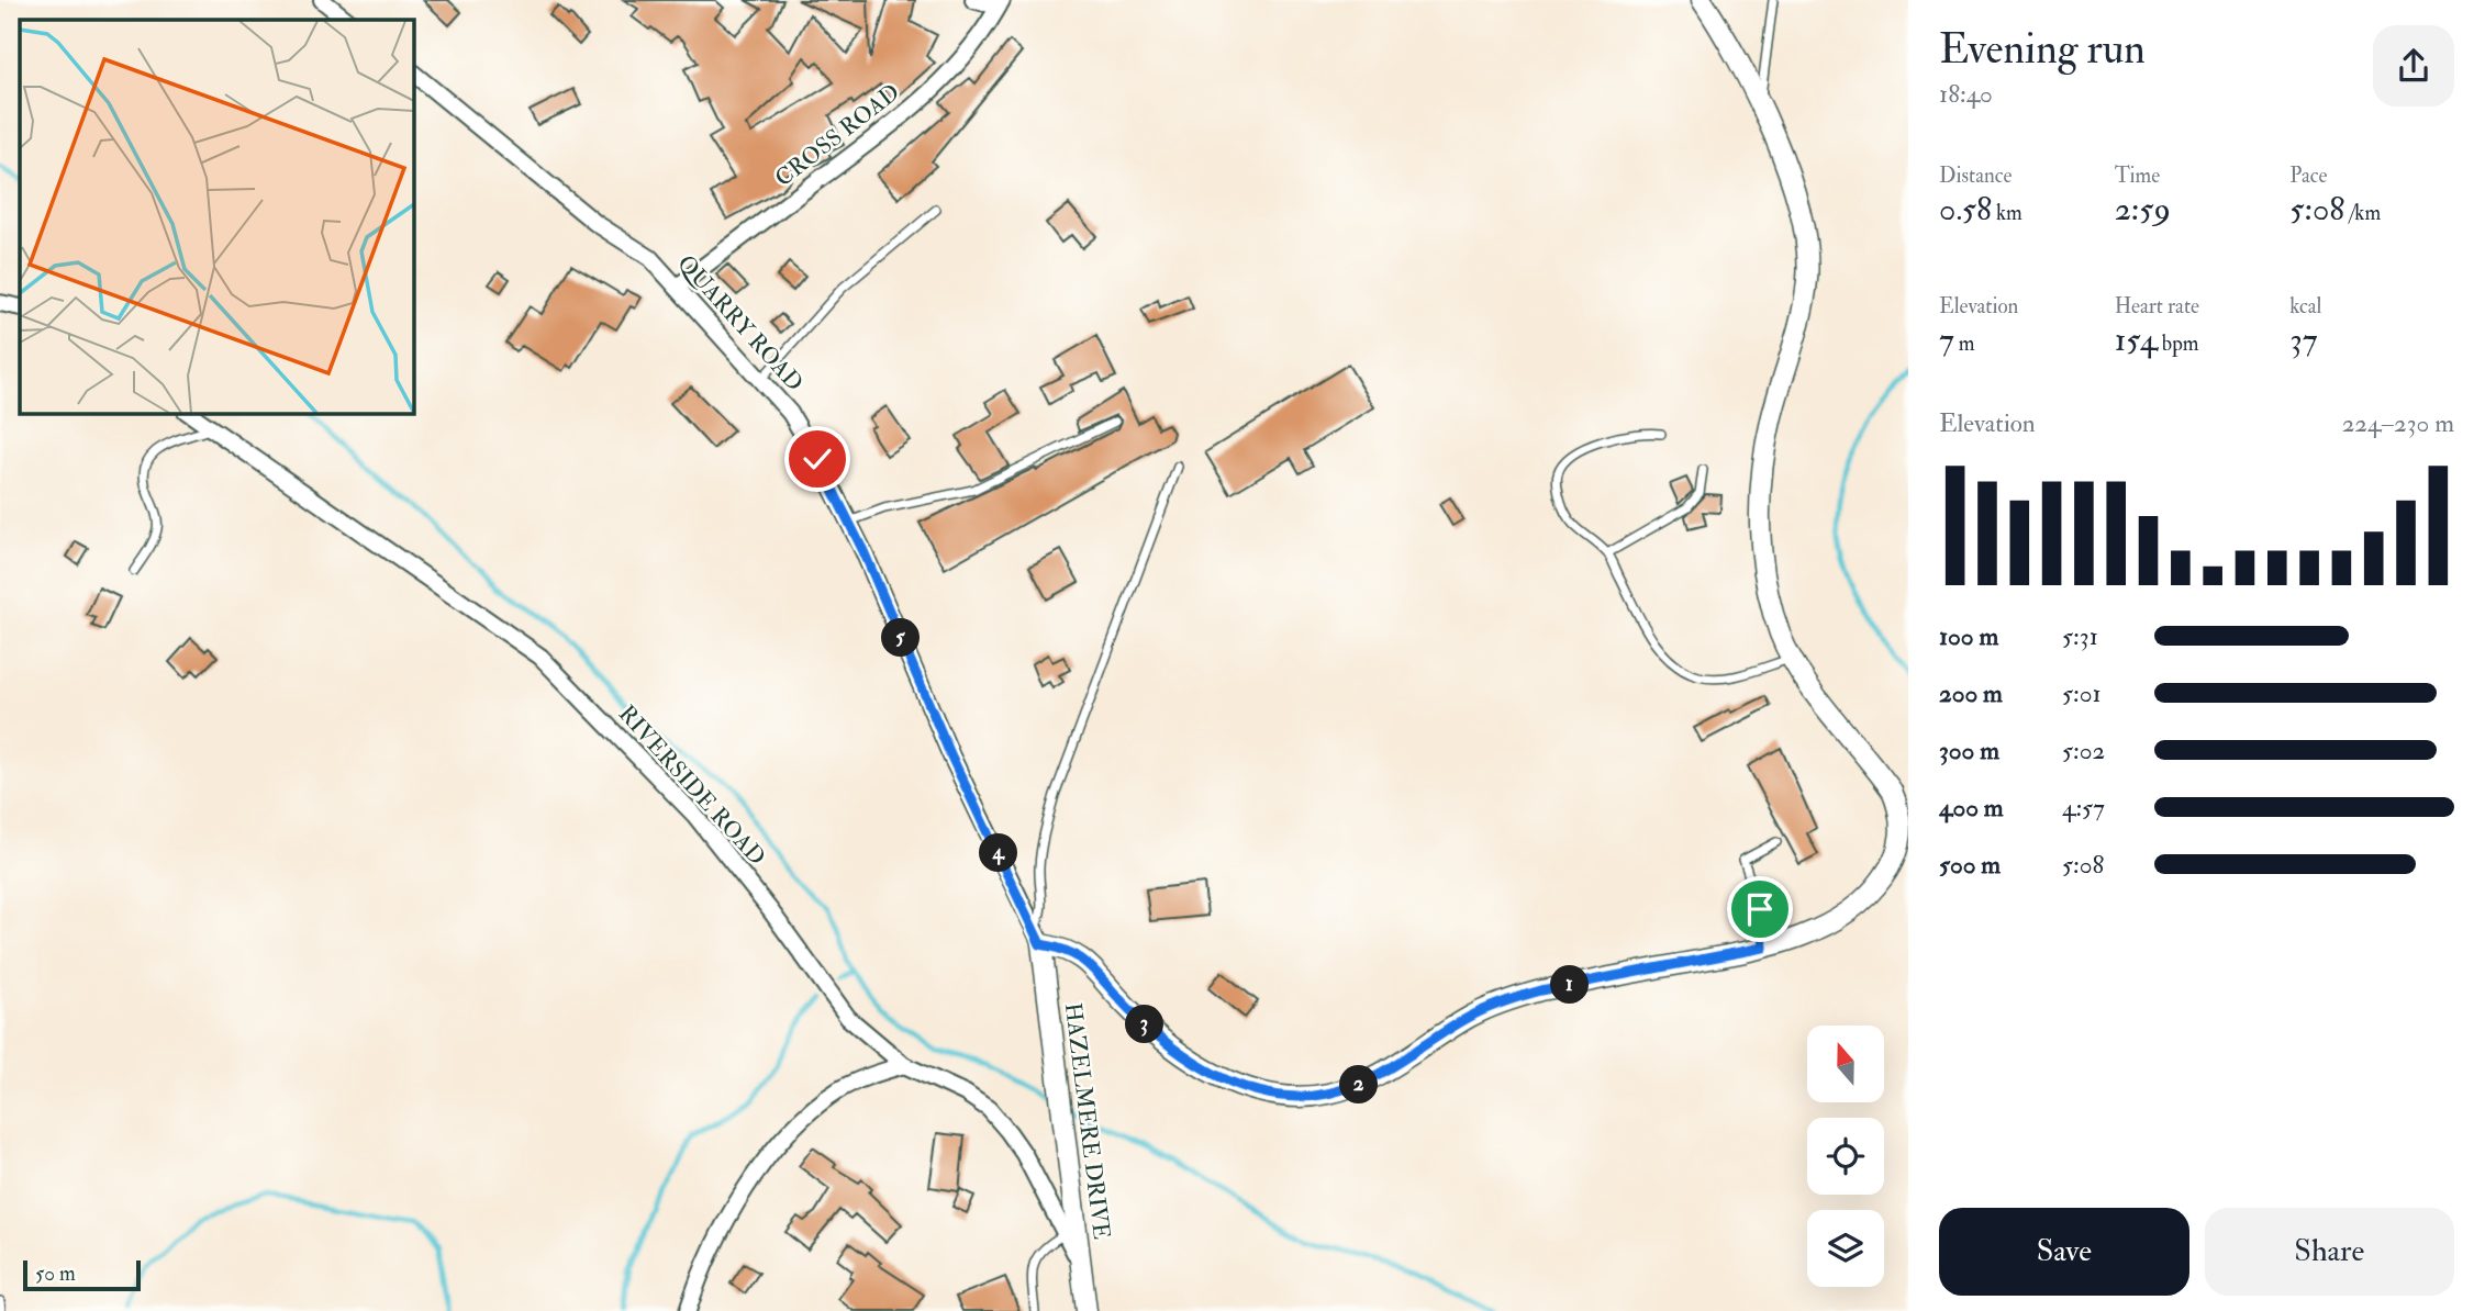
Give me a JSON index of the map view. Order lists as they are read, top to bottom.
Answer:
{
  "streets": {
    "street": [
      "CROSS ROAD",
      "QUARRY ROAD",
      "RIVERSIDE ROAD",
      "HAZELMERE DRIVE"
    ]
  },
  "crossings": [
    ["CROSS ROAD", "QUARRY ROAD"],
    ["QUARRY ROAD", "HAZELMERE DRIVE"],
    ["RIVERSIDE ROAD", "HAZELMERE DRIVE"]
  ],
  "scale_bar": "50 m",
  "north": "top",
  "page": {
    "heading": ["Evening run", "18:40"],
    "stats": [
      ["Distance", "0.58 km"],
      ["Time", "2:59"],
      ["Pace", "5:08 /km"],
      ["Elevation", "7 m"],
      ["Heart rate", "154 bpm"],
      ["kcal", "37"]
    ],
    "chart": ["Elevation", "224–230 m"],
    "list": [
      {
        "name": "100 m",
        "note": "5:31"
      },
      {
        "name": "200 m",
        "note": "5:01"
      },
      {
        "name": "300 m",
        "note": "5:02"
      },
      {
        "name": "400 m",
        "note": "4:57"
      },
      {
        "name": "500 m",
        "note": "5:08"
      }
    ],
    "pins": [
      "5",
      "4",
      "1",
      "3",
      "2"
    ],
    "buttons": ["Save", "Share"],
    "scale": "50 m"
  }
}
